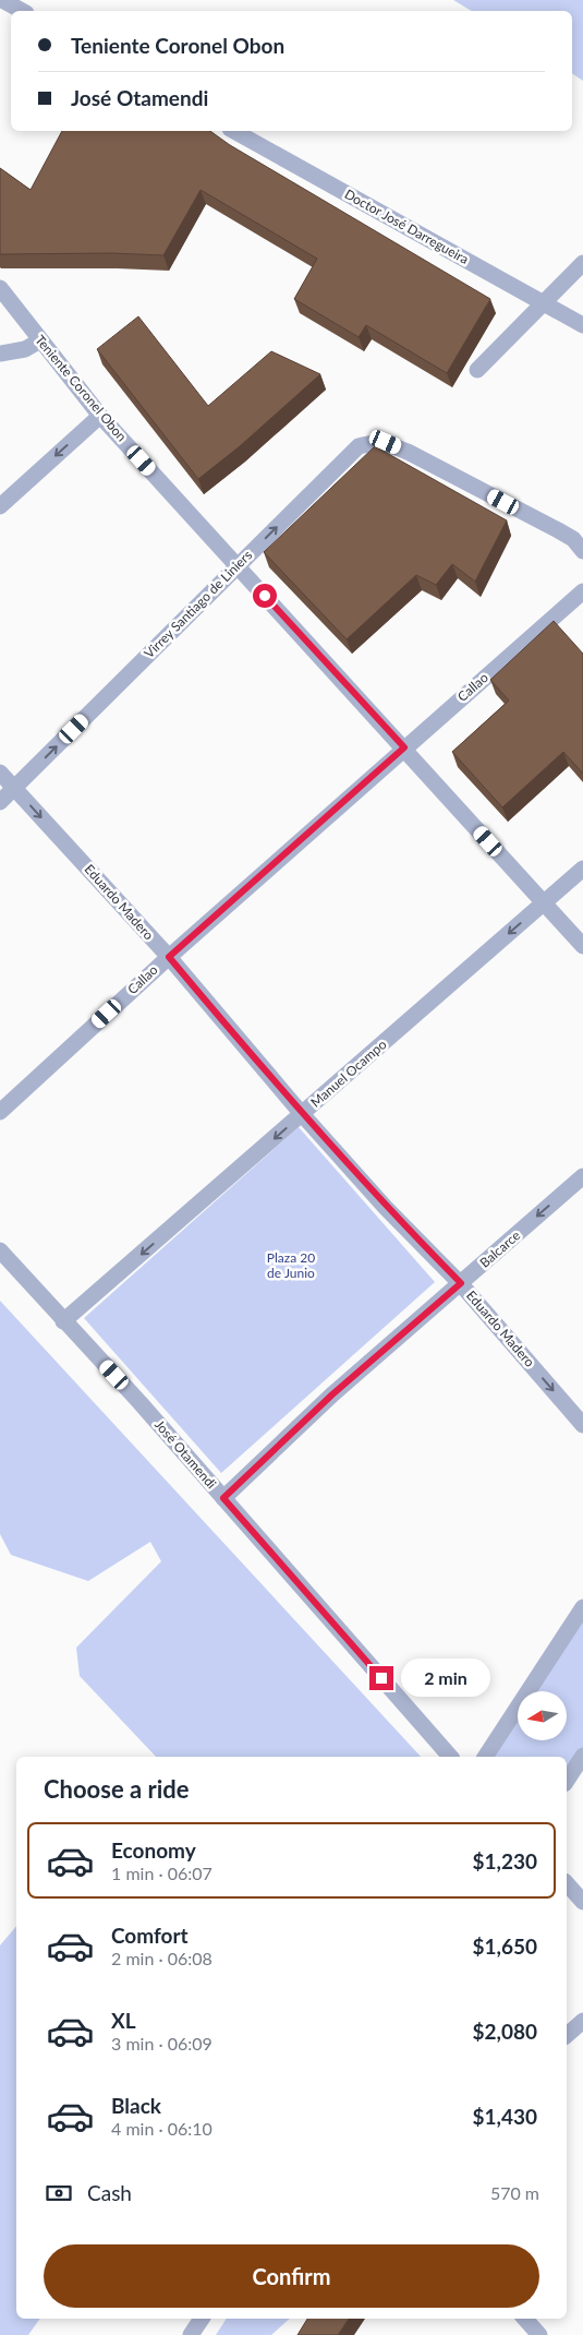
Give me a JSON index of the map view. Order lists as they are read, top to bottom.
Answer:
{
  "streets": {
    "street": [
      "Doctor José Darregueira",
      "Teniente Coronel Obon",
      "Virrey Santiago de Liniers",
      "Callao",
      "Eduardo Madero",
      "Manuel Ocampo",
      "Balcarce",
      "José Otamendi"
    ]
  },
  "crossings": [
    ["Teniente Coronel Obon", "Virrey Santiago de Liniers"],
    ["Teniente Coronel Obon", "Callao"],
    ["Teniente Coronel Obon", "Manuel Ocampo"],
    ["Virrey Santiago de Liniers", "Eduardo Madero"],
    ["Callao", "Eduardo Madero"],
    ["Eduardo Madero", "Manuel Ocampo"],
    ["Eduardo Madero", "Balcarce"],
    ["Manuel Ocampo", "José Otamendi"],
    ["Balcarce", "José Otamendi"]
  ],
  "one_way": ["Virrey Santiago de Liniers", "Eduardo Madero", "Manuel Ocampo"],
  "parks": ["Plaza 20 de Junio"],
  "north": "left",
  "page": {
    "banner": ["Teniente Coronel Obon", "José Otamendi"],
    "bubble": "2 min",
    "heading": "Choose a ride",
    "list": [
      {
        "name": "Economy",
        "note": "1 min · 06:07",
        "value": "$1,230"
      },
      {
        "name": "Comfort",
        "note": "2 min · 06:08",
        "value": "$1,650"
      },
      {
        "name": "XL",
        "note": "3 min · 06:09",
        "value": "$2,080"
      },
      {
        "name": "Black",
        "note": "4 min · 06:10",
        "value": "$1,430"
      }
    ],
    "pay": ["Cash", "570 m"],
    "buttons": "Confirm"
  }
}
